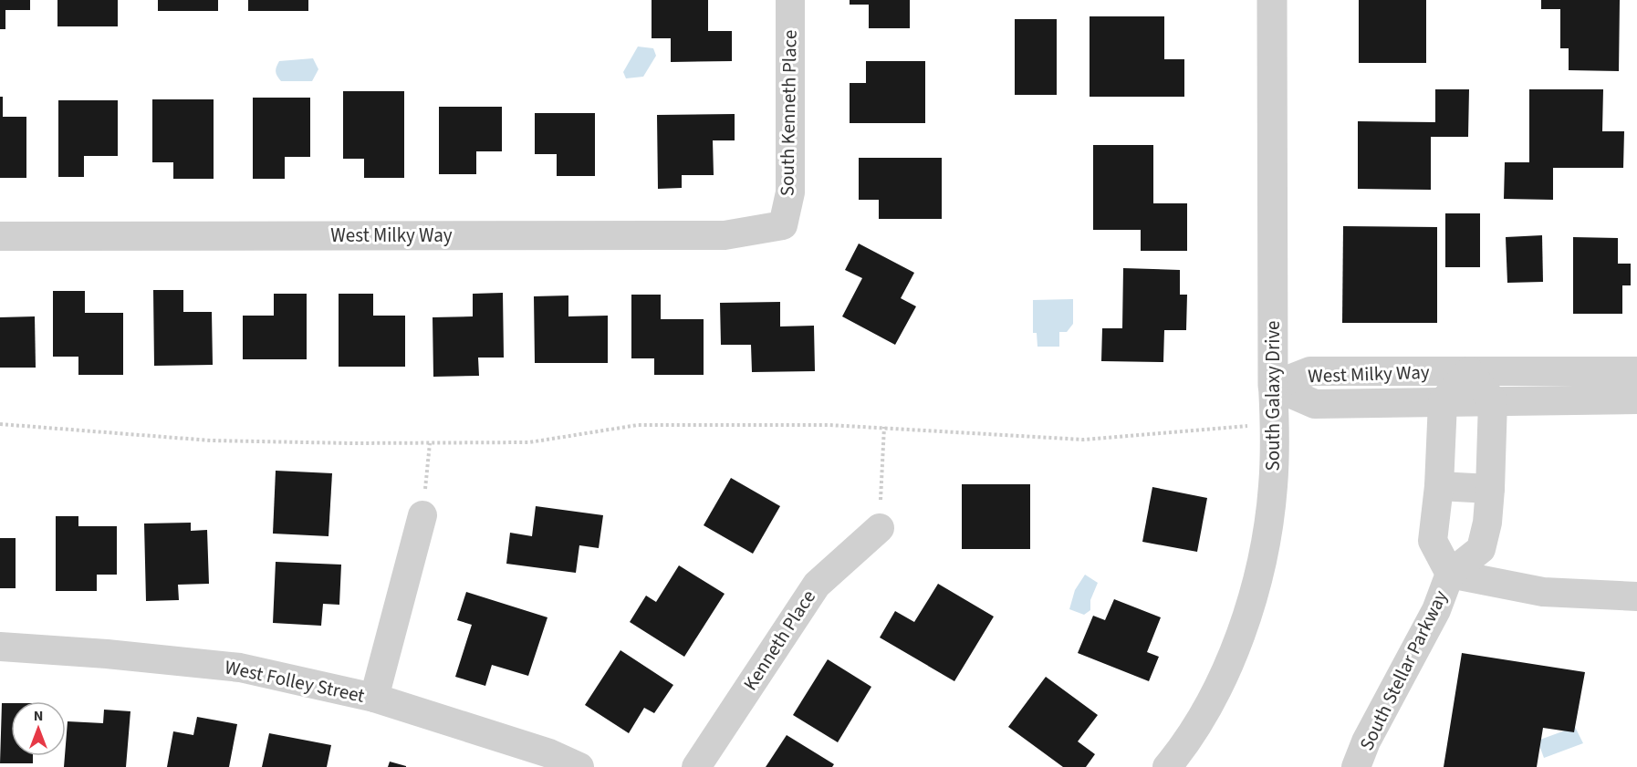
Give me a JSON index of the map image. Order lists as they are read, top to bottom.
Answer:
{
  "streets": {
    "street": [
      "South Kenneth Place",
      "West Milky Way",
      "South Galaxy Drive",
      "Kenneth Place",
      "South Stellar Parkway",
      "West Folley Street"
    ]
  },
  "crossings": [
    ["South Kenneth Place", "West Milky Way"],
    ["West Milky Way", "South Galaxy Drive"],
    ["West Milky Way", "South Stellar Parkway"]
  ],
  "north": "top"
}
